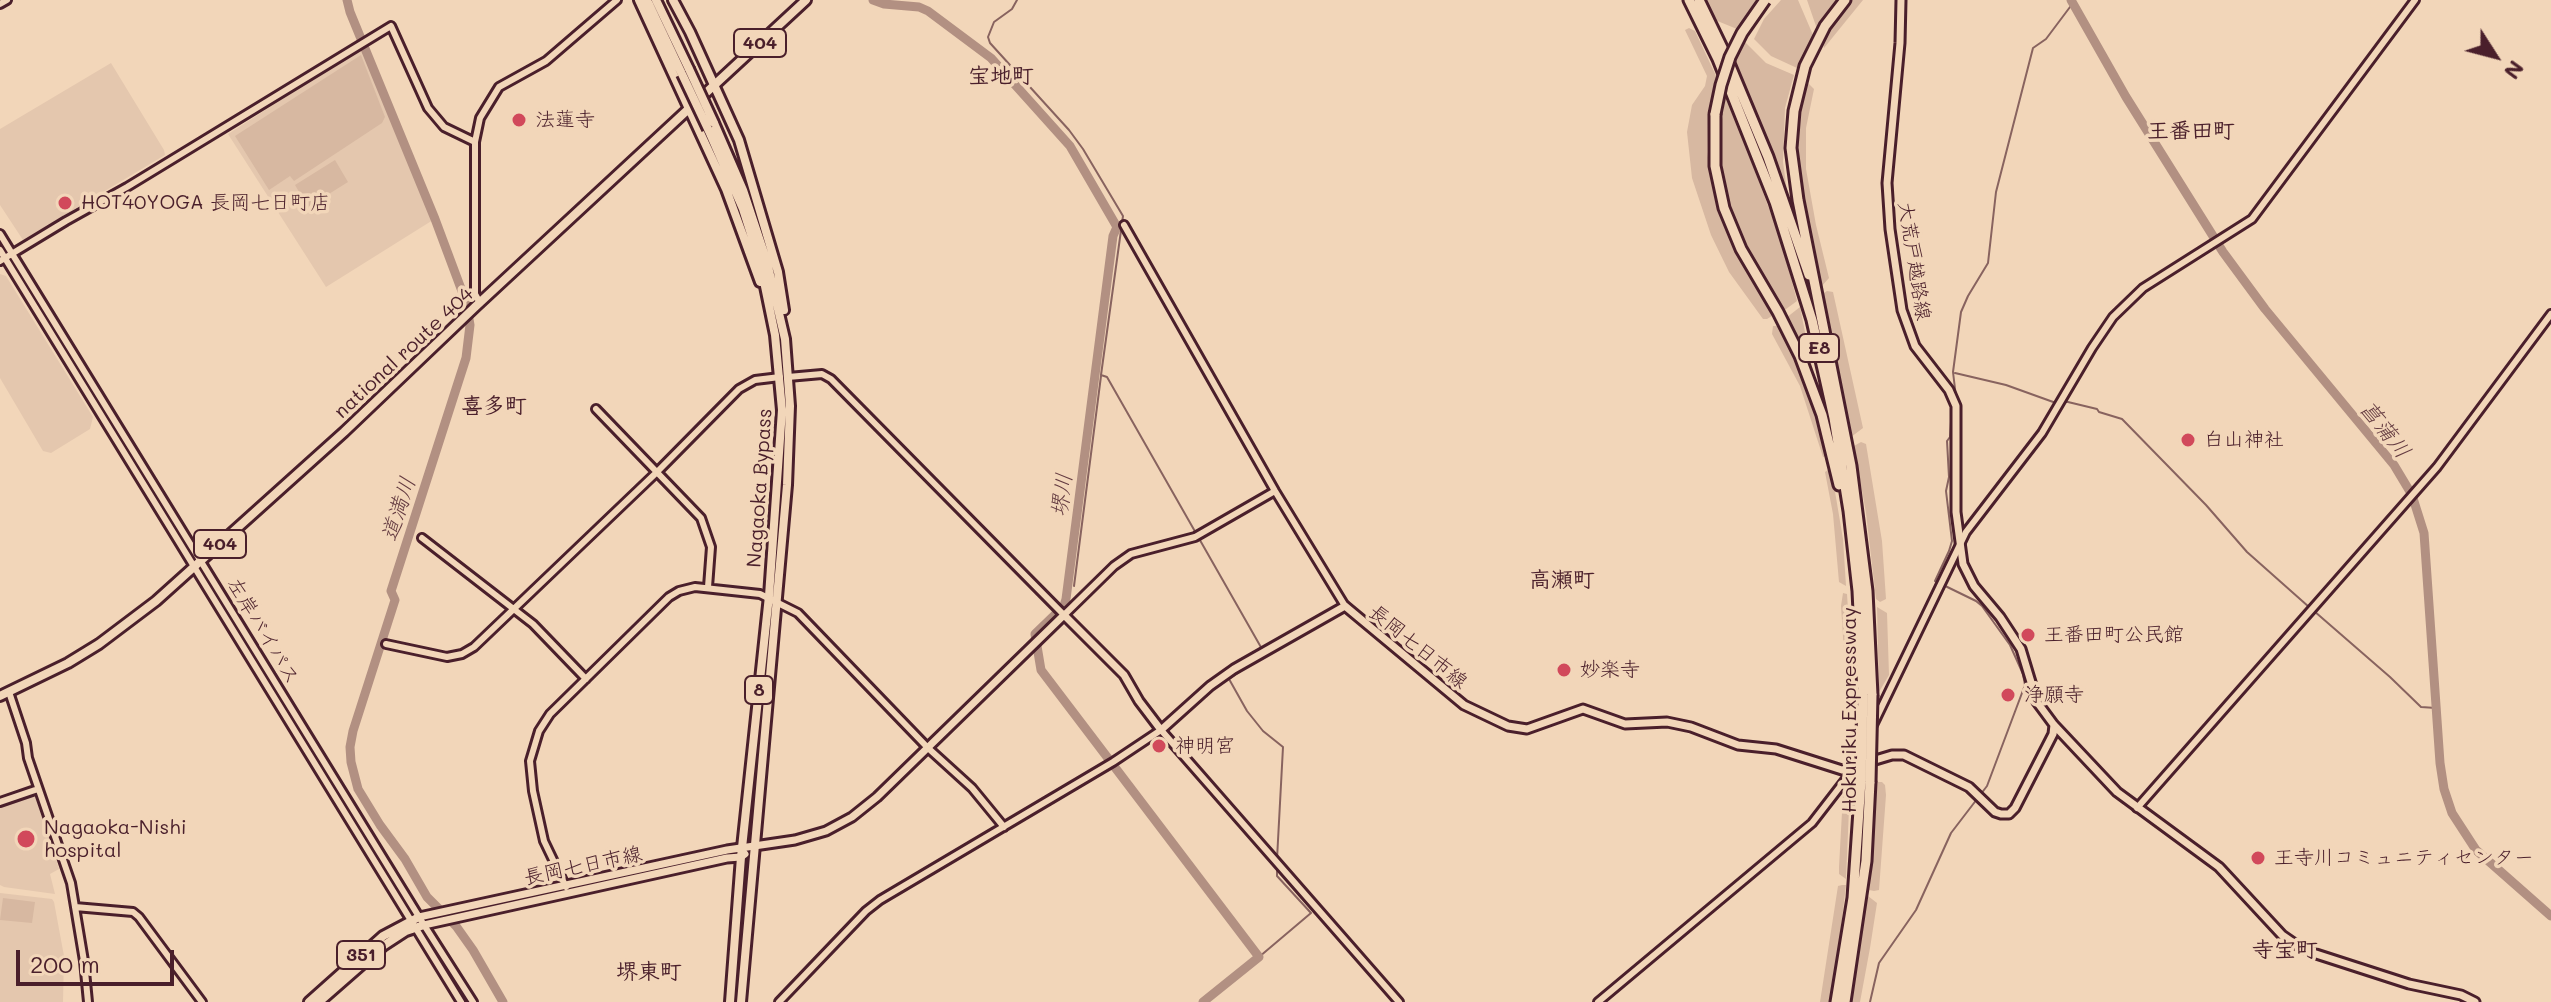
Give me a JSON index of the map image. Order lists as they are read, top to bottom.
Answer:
{
  "streets": {
    "highway": [
      "404",
      "E8",
      "national route 404",
      "Nagaoka Bypass",
      "8",
      "Hokuriku Expressway",
      "351"
    ],
    "main road": ["大荒戸越路線", "長岡七日市線"],
    "street": ["左岸バイパス"]
  },
  "crossings": [
    ["大荒戸越路線", "長岡七日市線"],
    ["national route 404", "左岸バイパス"],
    ["Nagaoka Bypass", "長岡七日市線"],
    ["左岸バイパス", "長岡七日市線"],
    ["左岸バイパス", "351"],
    ["長岡七日市線", "351"]
  ],
  "districts": [
    "宝地町",
    "王番田町",
    "喜多町",
    "高瀬町",
    "寺宝町",
    "堺東町"
  ],
  "water": ["菖蒲川", "堺川", "道満川"],
  "places": [
    "法蓮寺",
    "HOT40YOGA 長岡七日町店",
    "白山神社",
    "王番田町公民館",
    "妙楽寺",
    "浄願寺",
    "神明宮",
    "Nagaoka-Nishi hospital",
    "王寺川コミュニティセンター"
  ],
  "scale_bar": "200 m",
  "north": "bottom right"
}
